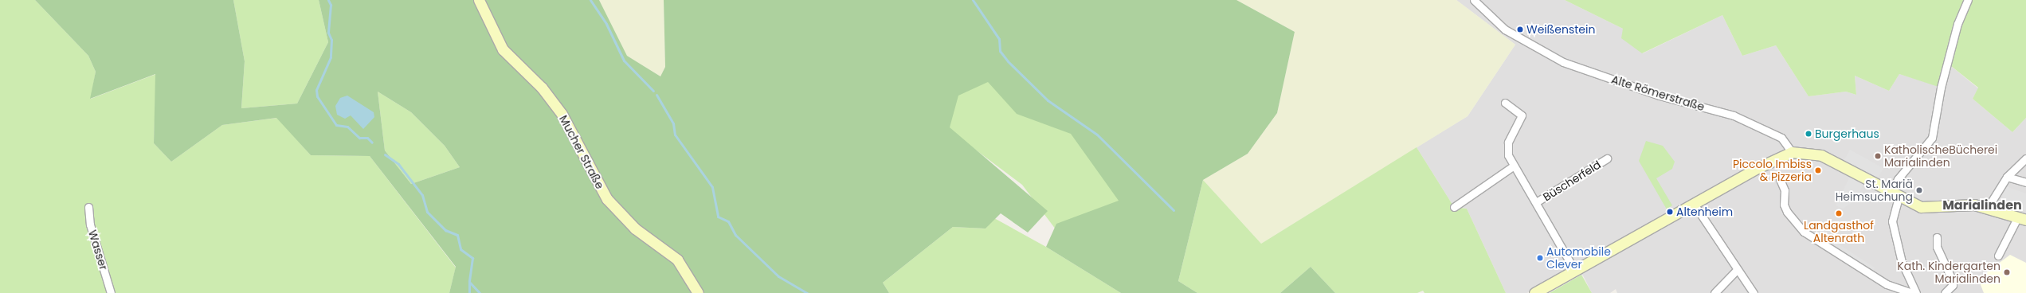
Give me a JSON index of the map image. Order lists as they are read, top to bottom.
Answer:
{
  "streets": {
    "main road": ["Mucher Straße"],
    "street": ["Alte Römerstraße", "Büscherfeld", "Wasser"]
  },
  "districts": ["Marialinden"],
  "places": [
    "Weißenstein",
    "Burgerhaus",
    "KatholischeBücherei Marialinden",
    "Piccolo Imbiss & Pizzeria",
    "St. Mariä Heimsuchung",
    "Altenheim",
    "Landgasthof Altenrath",
    "Automobile Clever",
    "Kath. Kindergarten Marialinden"
  ]
}
